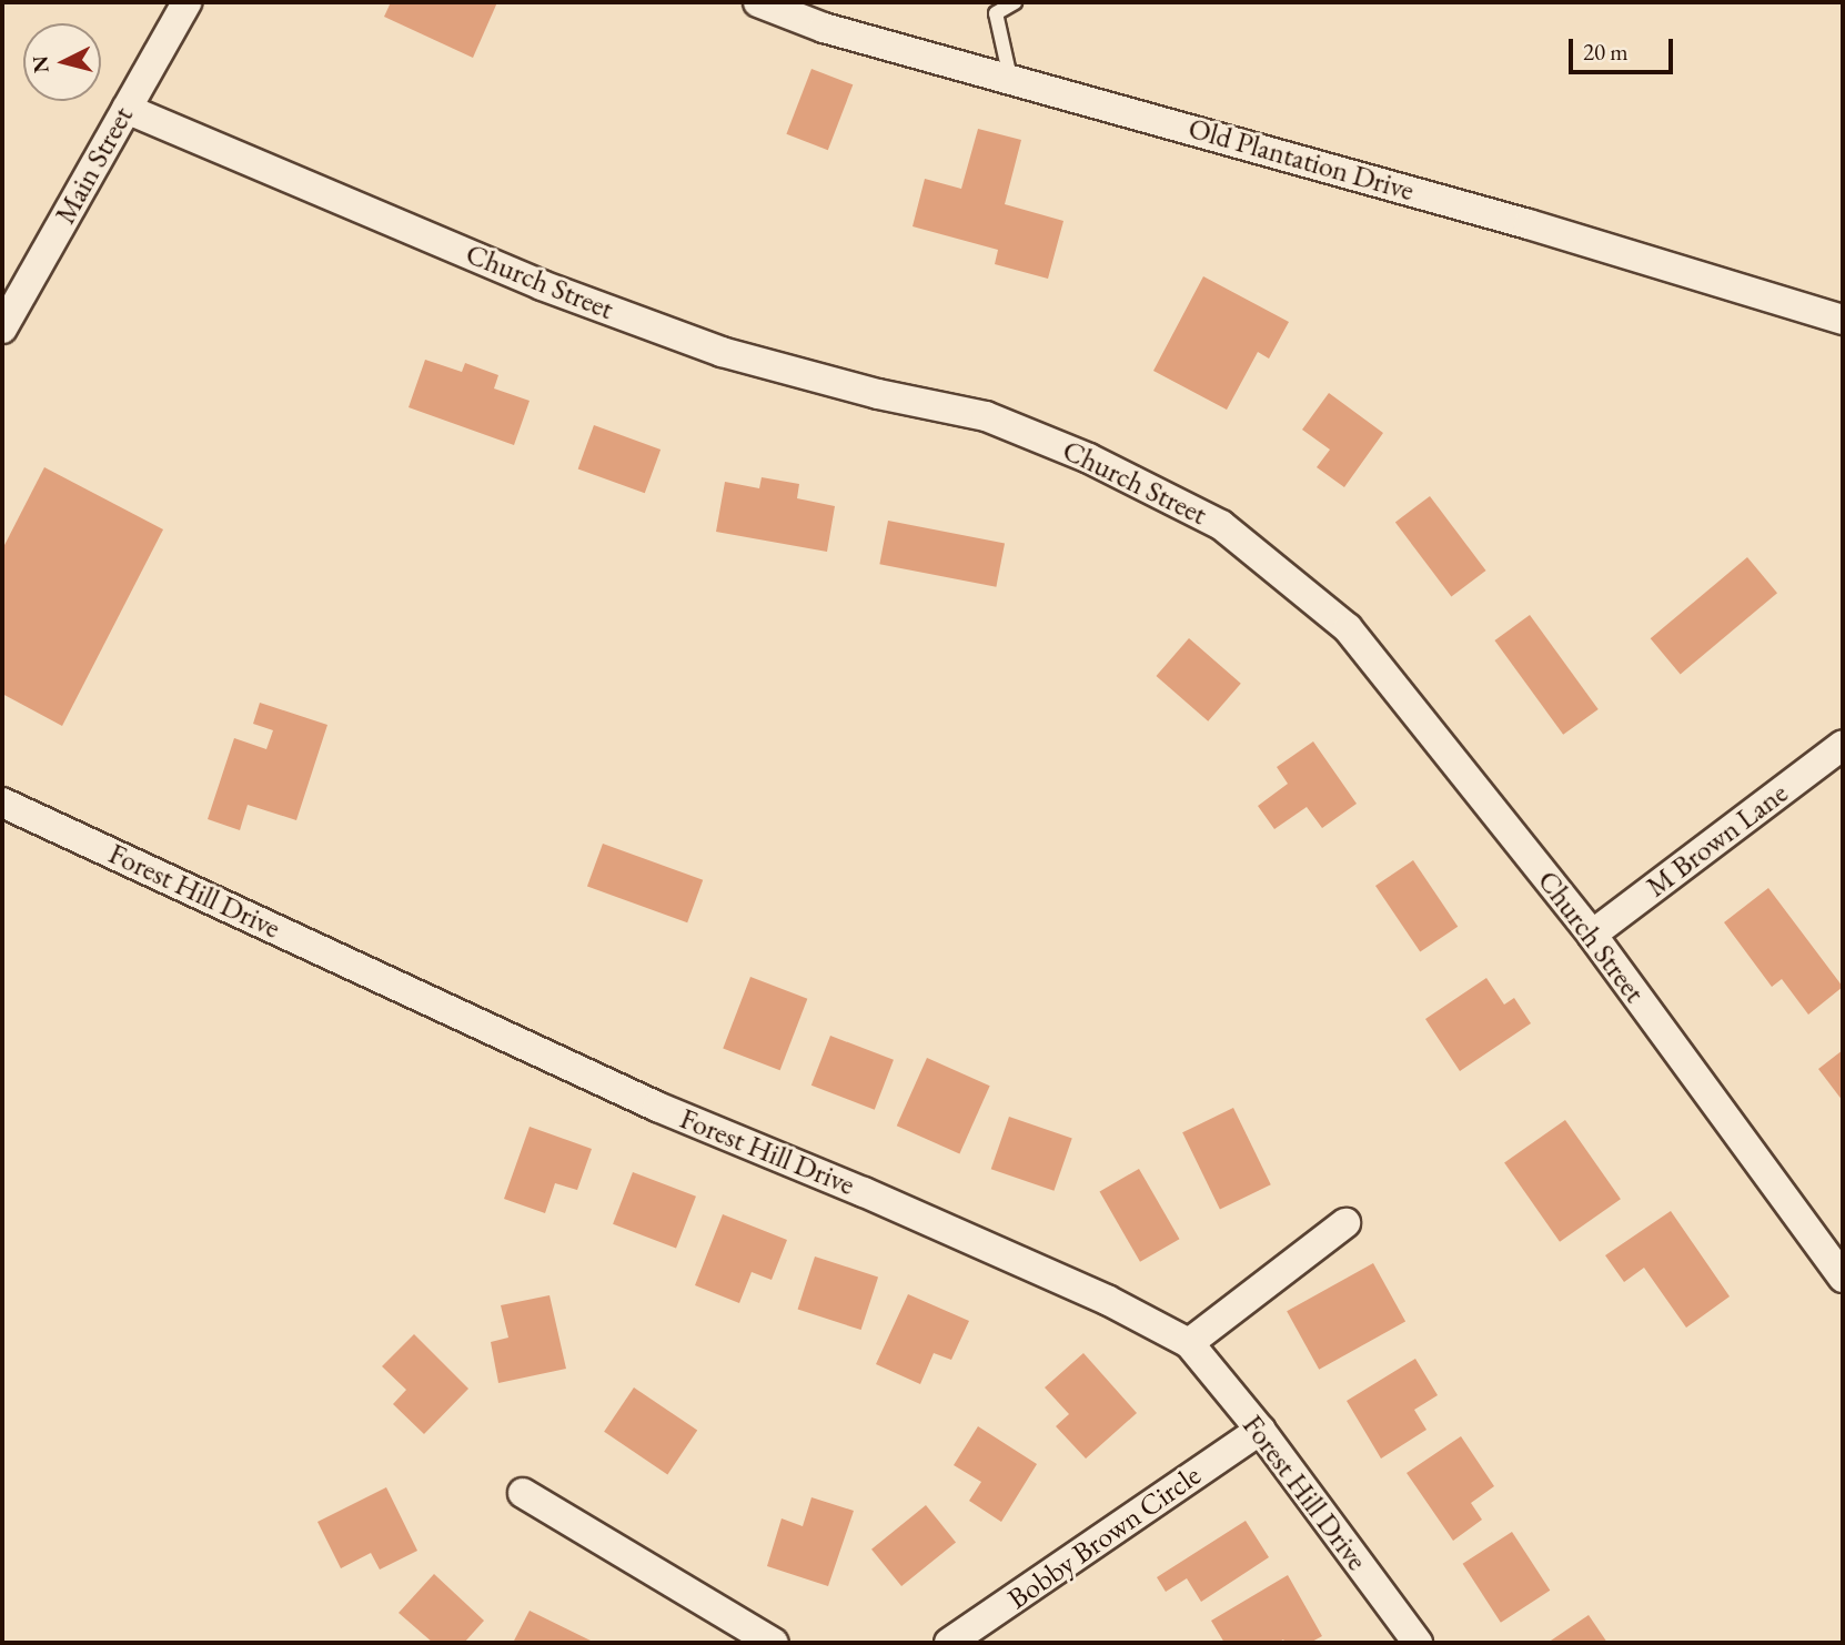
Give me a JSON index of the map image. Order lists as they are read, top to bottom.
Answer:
{
  "streets": {
    "street": [
      "Old Plantation Drive",
      "Main Street",
      "Church Street",
      "M Brown Lane",
      "Forest Hill Drive",
      "Bobby Brown Circle"
    ]
  },
  "crossings": [
    ["Main Street", "Church Street"],
    ["Church Street", "M Brown Lane"],
    ["Forest Hill Drive", "Bobby Brown Circle"]
  ],
  "scale_bar": "20 m",
  "north": "left"
}
